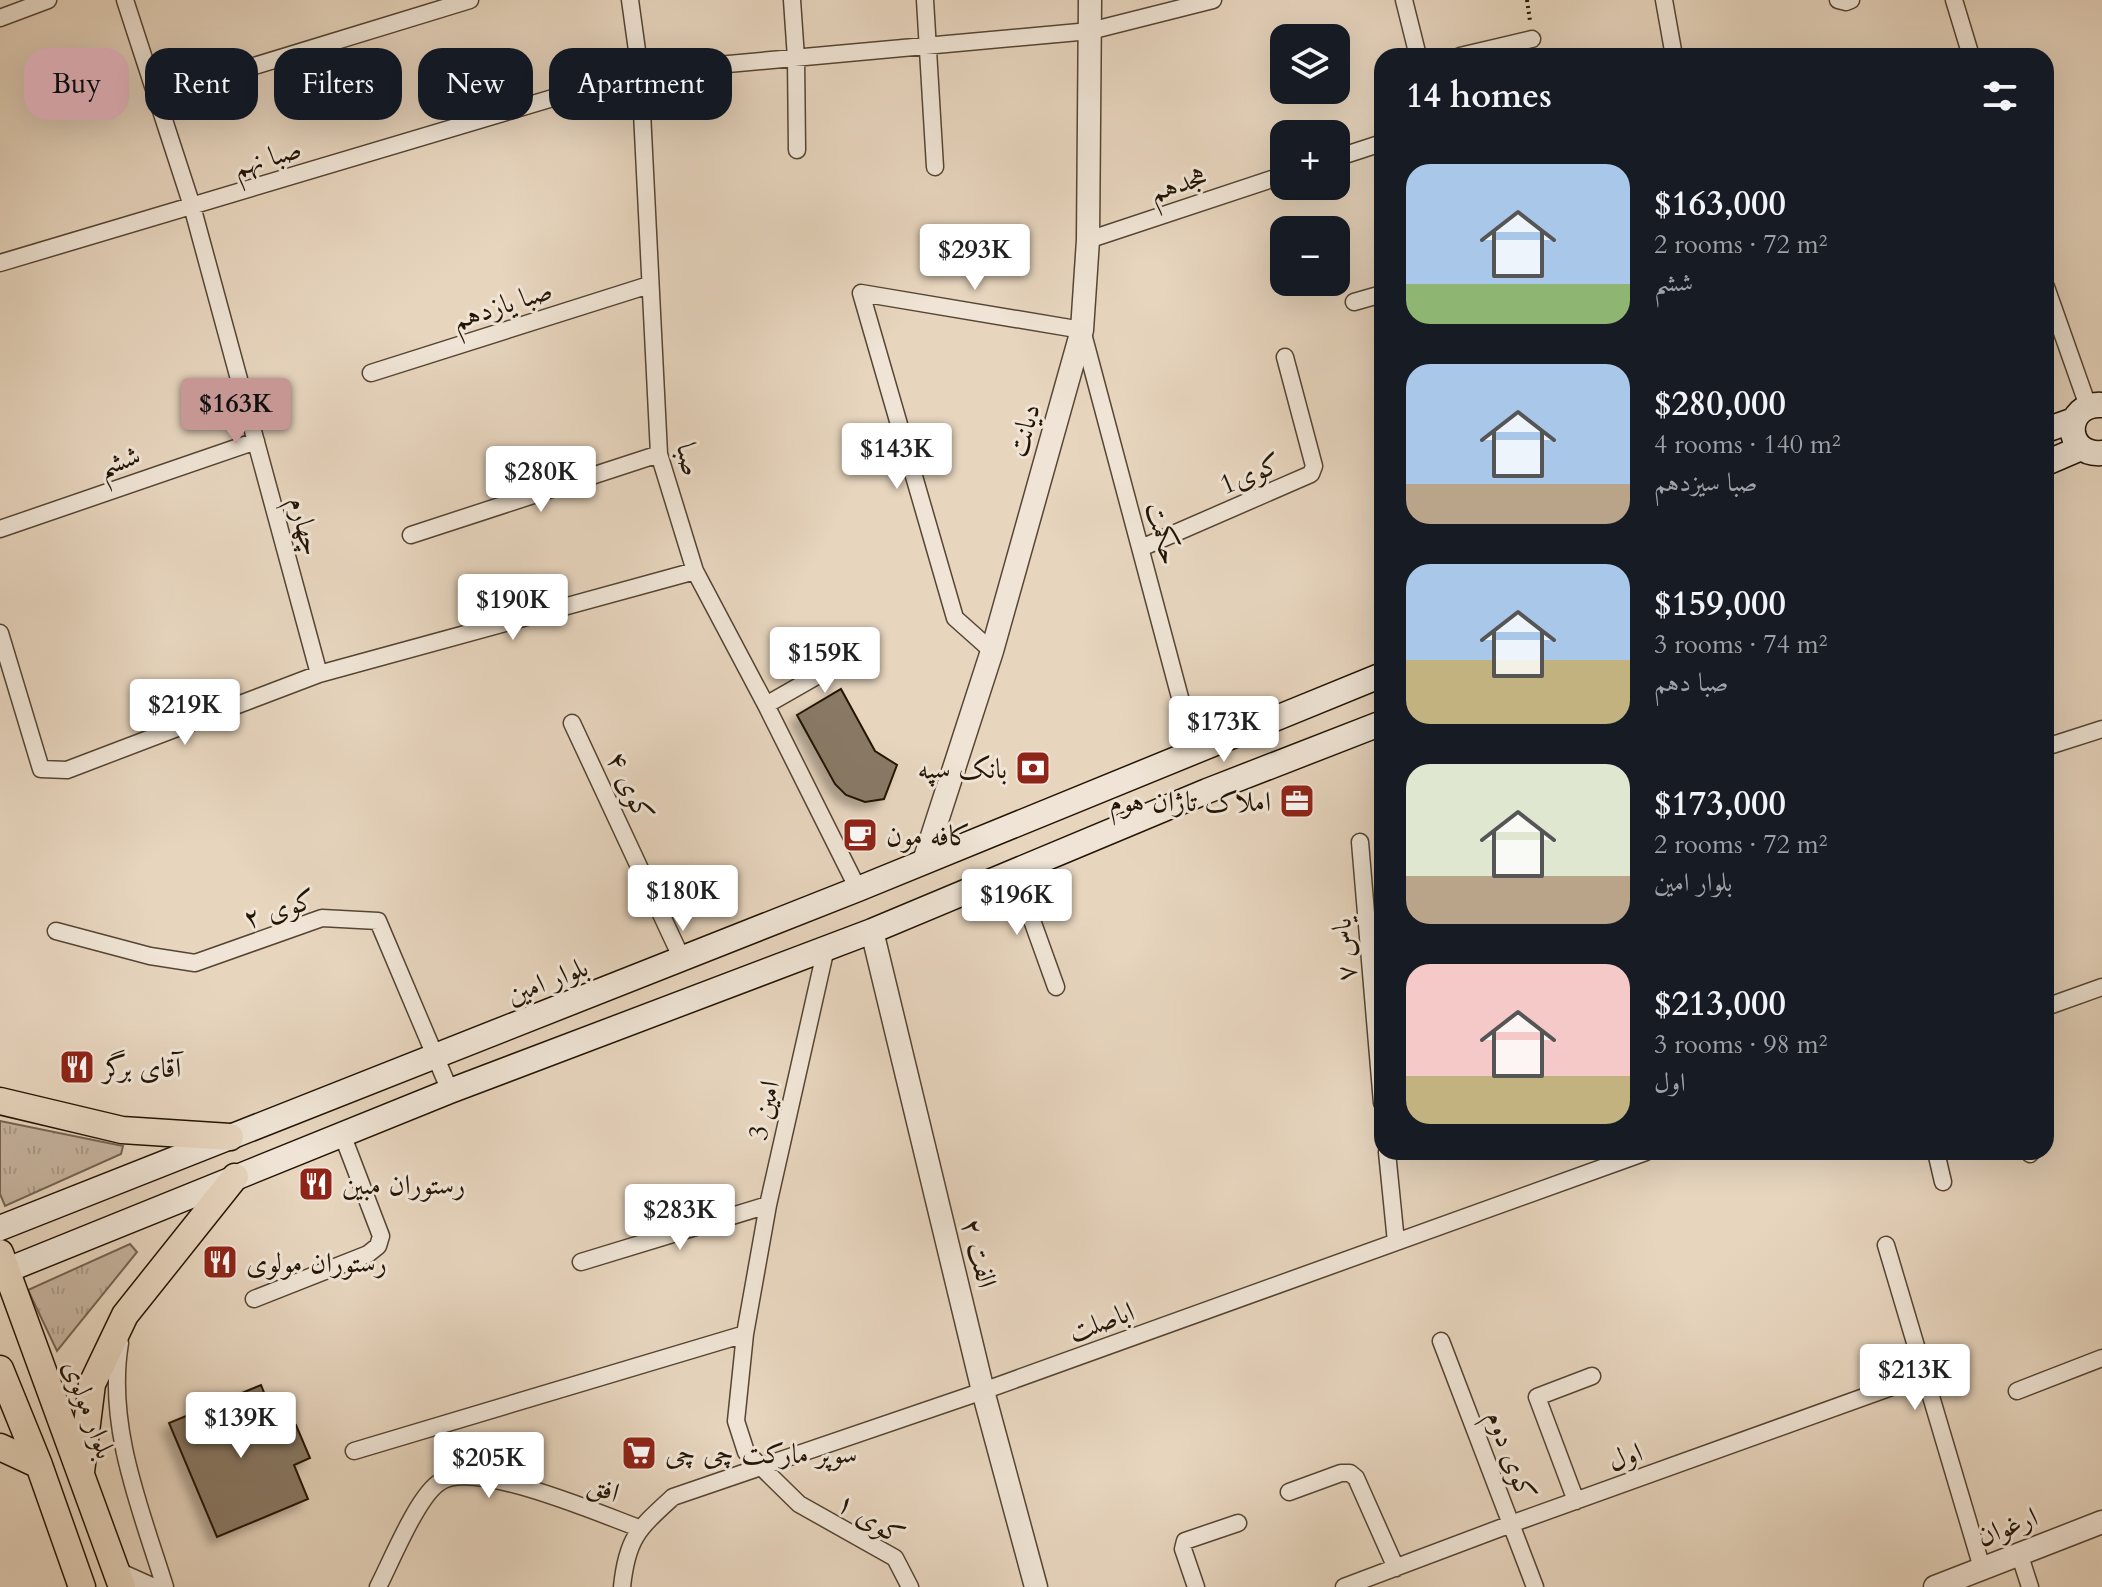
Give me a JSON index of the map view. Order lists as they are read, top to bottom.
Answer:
{
  "streets": {
    "main road": ["بلوار امین", "بلوار مولوی"],
    "street": [
      "صبا نهم",
      "هجدهم",
      "صبا یازدهم",
      "دیانت",
      "صبا",
      "ششم",
      "کوی1",
      "چهارم",
      "حکمت",
      "کوی ۴",
      "کوی ۲",
      "یاس ۷",
      "امین 3",
      "الفت ۲",
      "اباصلت",
      "کوی دوم",
      "اول",
      "افق",
      "کوی ۱",
      "ارغوان"
    ]
  },
  "crossings": [
    ["صبا نهم", "دیانت"],
    ["صبا نهم", "چهارم"],
    ["هجدهم", "دیانت"],
    ["صبا یازدهم", "صبا"],
    ["دیانت", "حکمت"],
    ["دیانت", "بلوار امین"],
    ["صبا", "بلوار امین"],
    ["ششم", "چهارم"],
    ["کوی1", "حکمت"],
    ["حکمت", "بلوار امین"],
    ["کوی ۴", "بلوار امین"],
    ["کوی ۲", "بلوار امین"],
    ["امین 3", "اباصلت"],
    ["امین 3", "کوی ۱"],
    ["الفت ۲", "اباصلت"],
    ["اباصلت", "افق"],
    ["اباصلت", "کوی ۱"],
    ["کوی دوم", "اول"]
  ],
  "places": {
    "bank": ["بانک سپه"],
    "office": ["املاک تاژان هوم"],
    "cafe": ["کافه مون"],
    "restaurant": ["آقاى برگر", "رستوران مبین", "رستوران مولوی"],
    "supermarket": ["سوپر مارکت چی چی"]
  },
  "page": {
    "map_buttons": ["+", "−"],
    "chip": [
      "Buy",
      "Rent",
      "Filters",
      "New",
      "Apartment"
    ],
    "heading": "14 homes",
    "list": [
      {
        "name": "$163,000",
        "note": "2 rooms · 72 m² · ششم"
      },
      {
        "name": "$280,000",
        "note": "4 rooms · 140 m² · صبا سیزدهم"
      },
      {
        "name": "$159,000",
        "note": "3 rooms · 74 m² · صبا دهم"
      },
      {
        "name": "$173,000",
        "note": "2 rooms · 72 m² · بلوار امین"
      },
      {
        "name": "$213,000",
        "note": "3 rooms · 98 m² · اول"
      }
    ],
    "price": [
      "$293K",
      "$163K",
      "$143K",
      "$280K",
      "$190K",
      "$159K",
      "$219K",
      "$173K",
      "$180K",
      "$196K",
      "$283K",
      "$213K",
      "$139K",
      "$205K"
    ]
  }
}
